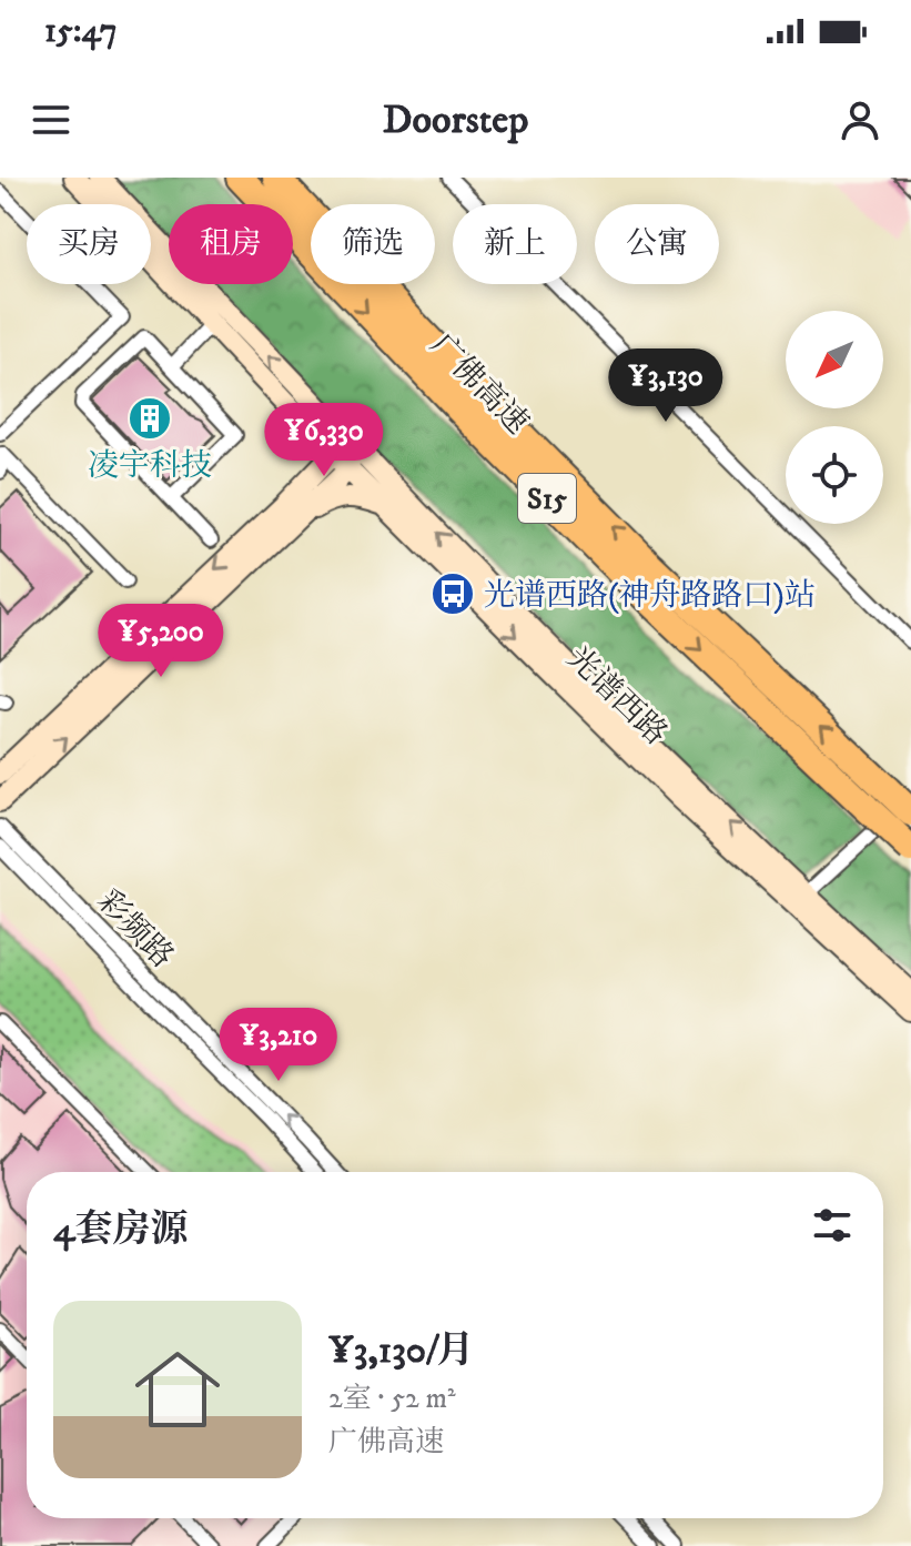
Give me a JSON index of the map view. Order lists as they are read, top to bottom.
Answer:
{
  "streets": {
    "highway": ["广佛高速", "S15"],
    "main road": ["光谱西路"],
    "street": ["彩频路"]
  },
  "places": {
    "building": ["凌宇科技"],
    "bus stop": ["光谱西路(神舟路路口)站"]
  },
  "north": "bottom left",
  "page": {
    "status": "15:47",
    "header": "Doorstep",
    "chip": [
      "买房",
      "租房",
      "筛选",
      "新上",
      "公寓"
    ],
    "price": [
      "¥3,130",
      "¥6,330",
      "¥5,200",
      "¥3,210"
    ],
    "heading": "4套房源",
    "list": [
      {
        "name": "¥3,130/月",
        "note": "2室 · 52 m² · 广佛高速"
      }
    ]
  }
}
